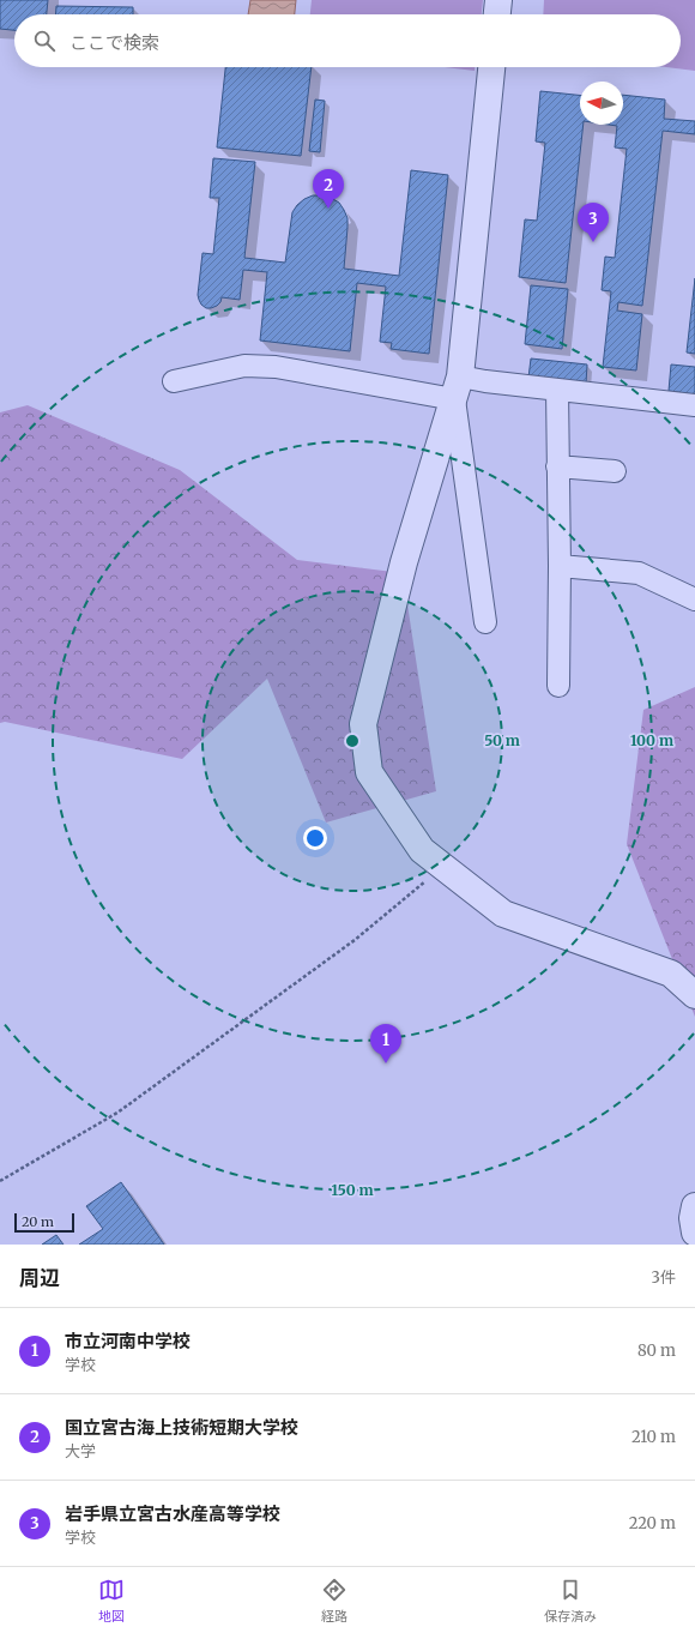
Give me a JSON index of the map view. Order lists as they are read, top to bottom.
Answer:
{
  "scale_bar": "20 m",
  "north": "left",
  "page": {
    "search": "ここで検索",
    "pins": ["2", "3", "1"],
    "scale": "20 m",
    "heading": ["周辺", "3件"],
    "list": [
      {
        "mark": "1",
        "name": "市立河南中学校",
        "note": "学校",
        "value": "80 m"
      },
      {
        "mark": "2",
        "name": "国立宮古海上技術短期大学校",
        "note": "大学",
        "value": "210 m"
      },
      {
        "mark": "3",
        "name": "岩手県立宮古水産高等学校",
        "note": "学校",
        "value": "220 m"
      }
    ],
    "nav": ["地図", "経路", "保存済み"]
  },
  "rings": ["50 m", "100 m", "150 m"]
}
